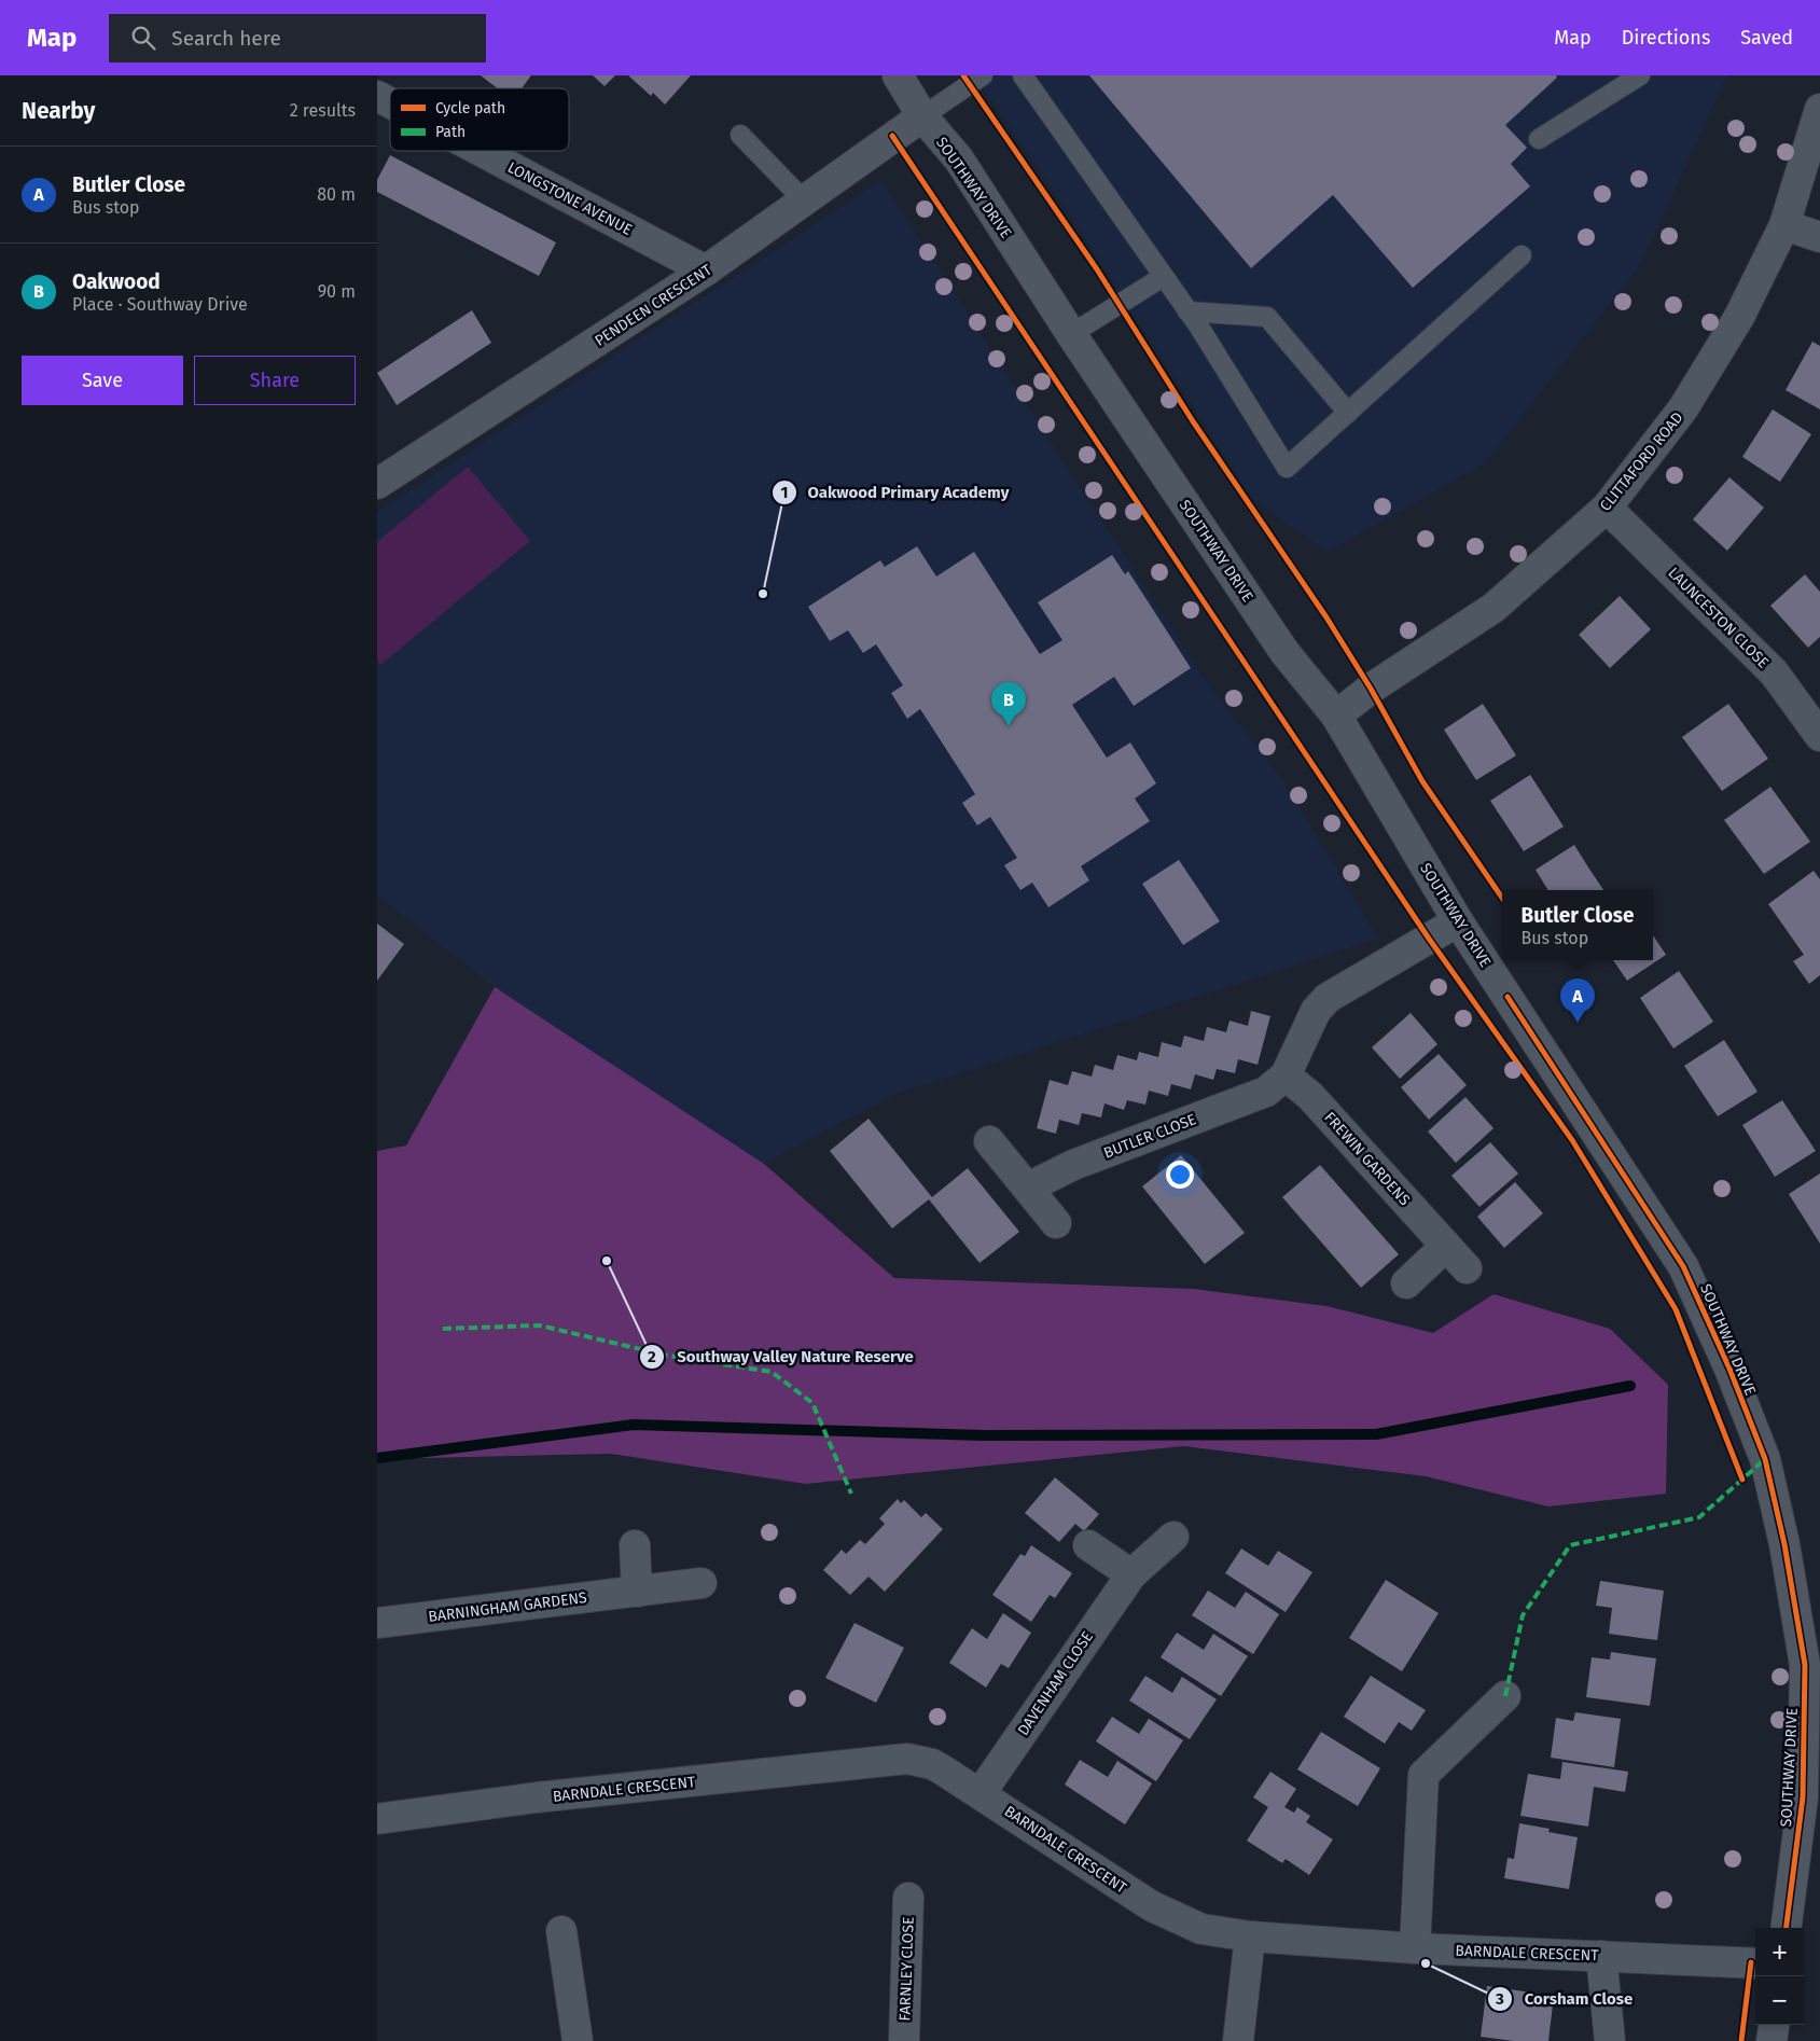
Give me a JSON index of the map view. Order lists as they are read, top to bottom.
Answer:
{
  "streets": {
    "street": [
      "SOUTHWAY DRIVE",
      "LONGSTONE AVENUE",
      "PENDEEN CRESCENT",
      "CLITTAFORD ROAD",
      "LAUNCESTON CLOSE",
      "BUTLER CLOSE",
      "FREWIN GARDENS",
      "BARNINGHAM GARDENS",
      "DAVENHAM CLOSE",
      "BARNDALE CRESCENT",
      "FARNLEY CLOSE"
    ]
  },
  "crossings": [
    ["SOUTHWAY DRIVE", "PENDEEN CRESCENT"],
    ["SOUTHWAY DRIVE", "CLITTAFORD ROAD"],
    ["SOUTHWAY DRIVE", "BUTLER CLOSE"],
    ["LONGSTONE AVENUE", "PENDEEN CRESCENT"],
    ["CLITTAFORD ROAD", "LAUNCESTON CLOSE"],
    ["BUTLER CLOSE", "FREWIN GARDENS"],
    ["DAVENHAM CLOSE", "BARNDALE CRESCENT"]
  ],
  "places": ["Oakwood Primary Academy", "Southway Valley Nature Reserve", "Corsham Close"],
  "legend": ["Cycle path", "Path"],
  "page": {
    "header": "Map",
    "search": "Search here",
    "nav": ["Map", "Directions", "Saved"],
    "heading": ["Nearby", "2 results"],
    "list": [
      {
        "mark": "A",
        "name": "Butler Close",
        "note": "Bus stop",
        "value": "80 m"
      },
      {
        "mark": "B",
        "name": "Oakwood",
        "note": "Place · Southway Drive",
        "value": "90 m"
      }
    ],
    "buttons": ["Save", "Share"],
    "pins": ["B", "A"],
    "popup": ["Butler Close", "Bus stop"],
    "map_buttons": ["+", "−"]
  }
}
